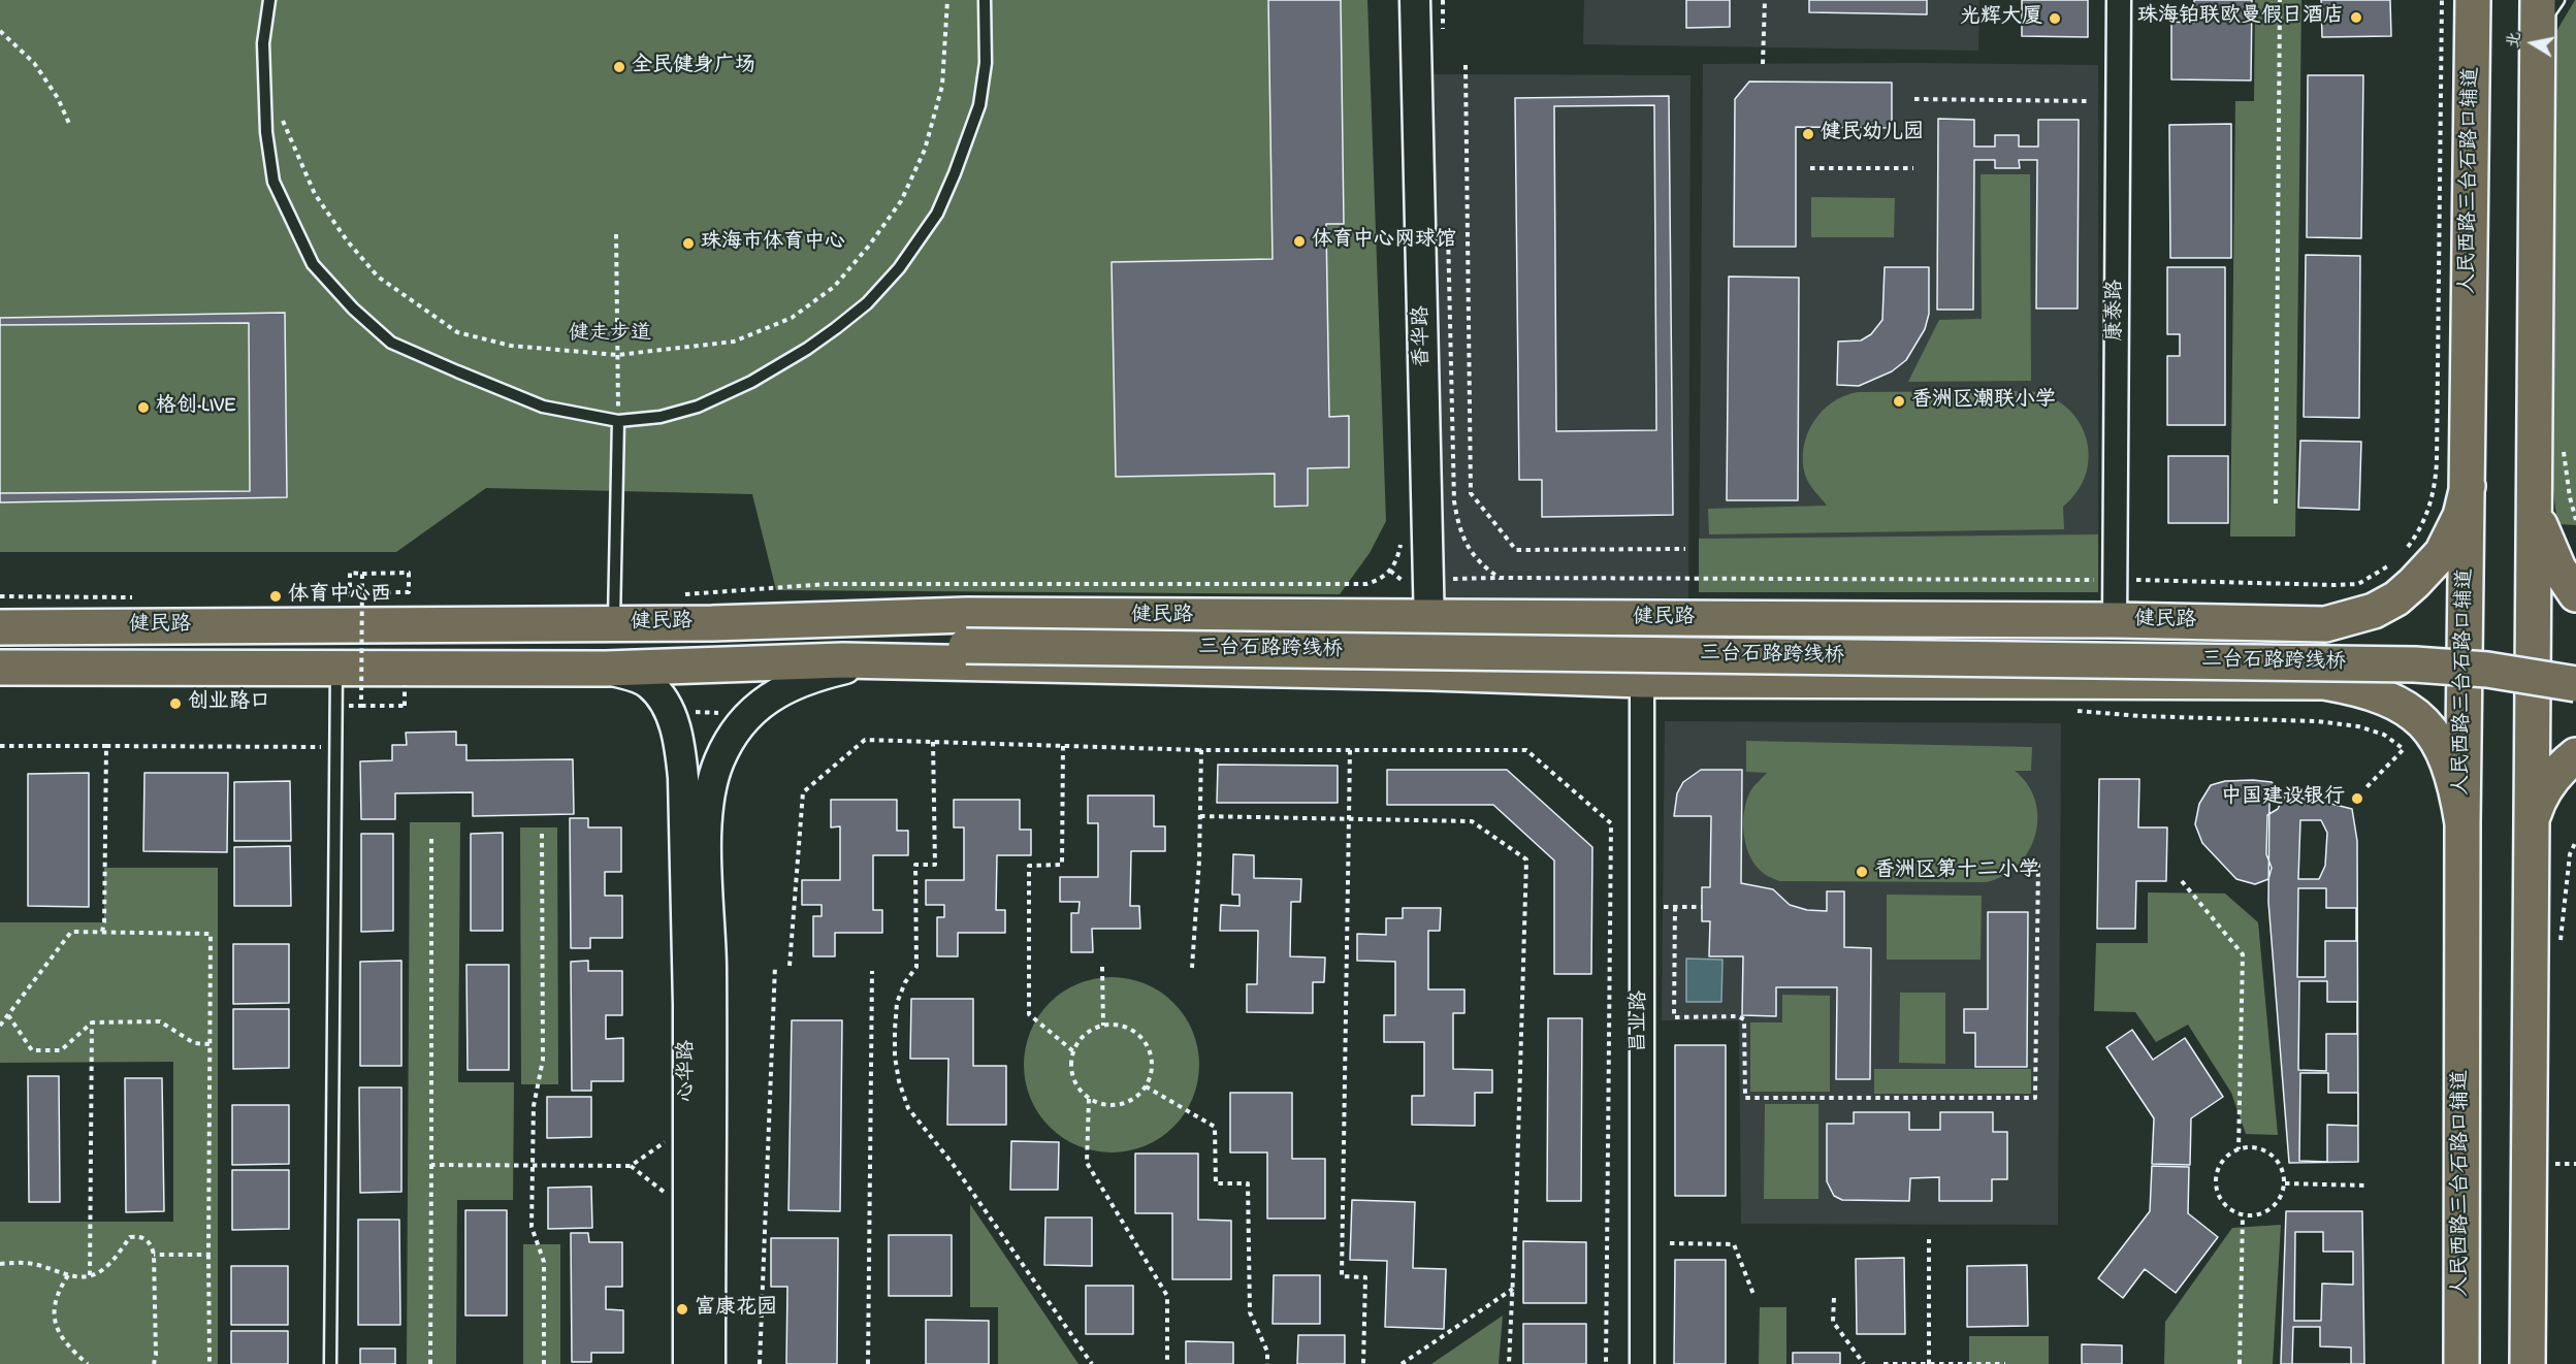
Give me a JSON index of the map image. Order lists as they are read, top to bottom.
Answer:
{
  "streets": {
    "main road": ["人民西路三台石路口辅道", "健民路", "三台石路跨线桥"],
    "street": [
      "康泰路",
      "香华路",
      "昌业路",
      "心华路"
    ],
    "path": ["健走步道"]
  },
  "crossings": [
    ["人民西路三台石路口辅道", "健民路"],
    ["康泰路", "健民路"],
    ["香华路", "健民路"],
    ["健民路", "昌业路"],
    ["健民路", "心华路"]
  ],
  "places": [
    "珠海铂联欧曼假日酒店",
    "光辉大厦",
    "全民健身广场",
    "健民幼儿园",
    "体育中心网球馆",
    "珠海市体育中心",
    "香洲区潮联小学",
    "格创·LIVE",
    "体育中心西",
    "创业路口",
    "中国建设银行",
    "香洲区第十二小学",
    "富康花园"
  ],
  "north": "left"
}
